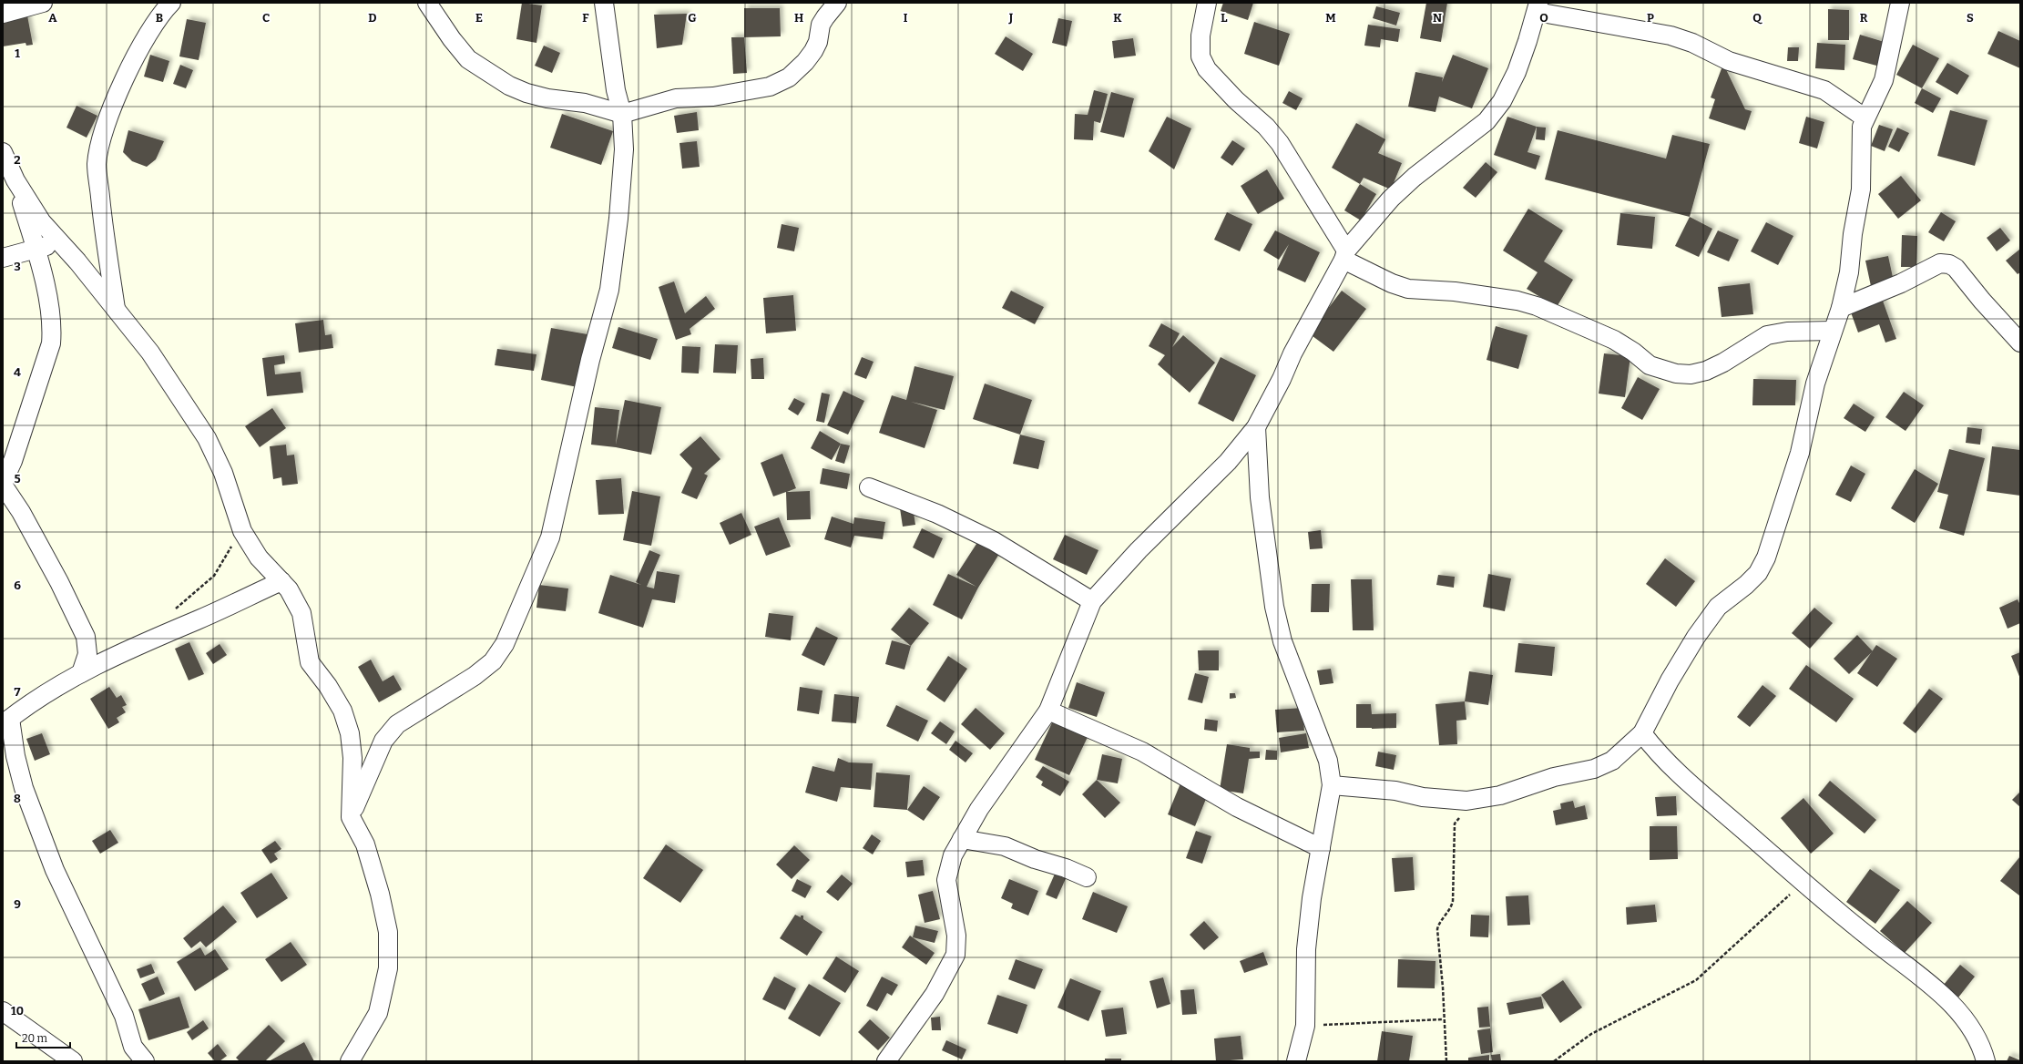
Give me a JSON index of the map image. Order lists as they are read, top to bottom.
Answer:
{
  "scale_bar": "20 m",
  "grid": {
    "columns": [
      "A",
      "B",
      "C",
      "D",
      "E",
      "F",
      "G",
      "H",
      "I",
      "J",
      "K",
      "L",
      "M",
      "N",
      "O",
      "P",
      "Q",
      "R",
      "S"
    ],
    "rows": [
      "1",
      "2",
      "3",
      "4",
      "5",
      "6",
      "7",
      "8",
      "9",
      "10"
    ]
  }
}
